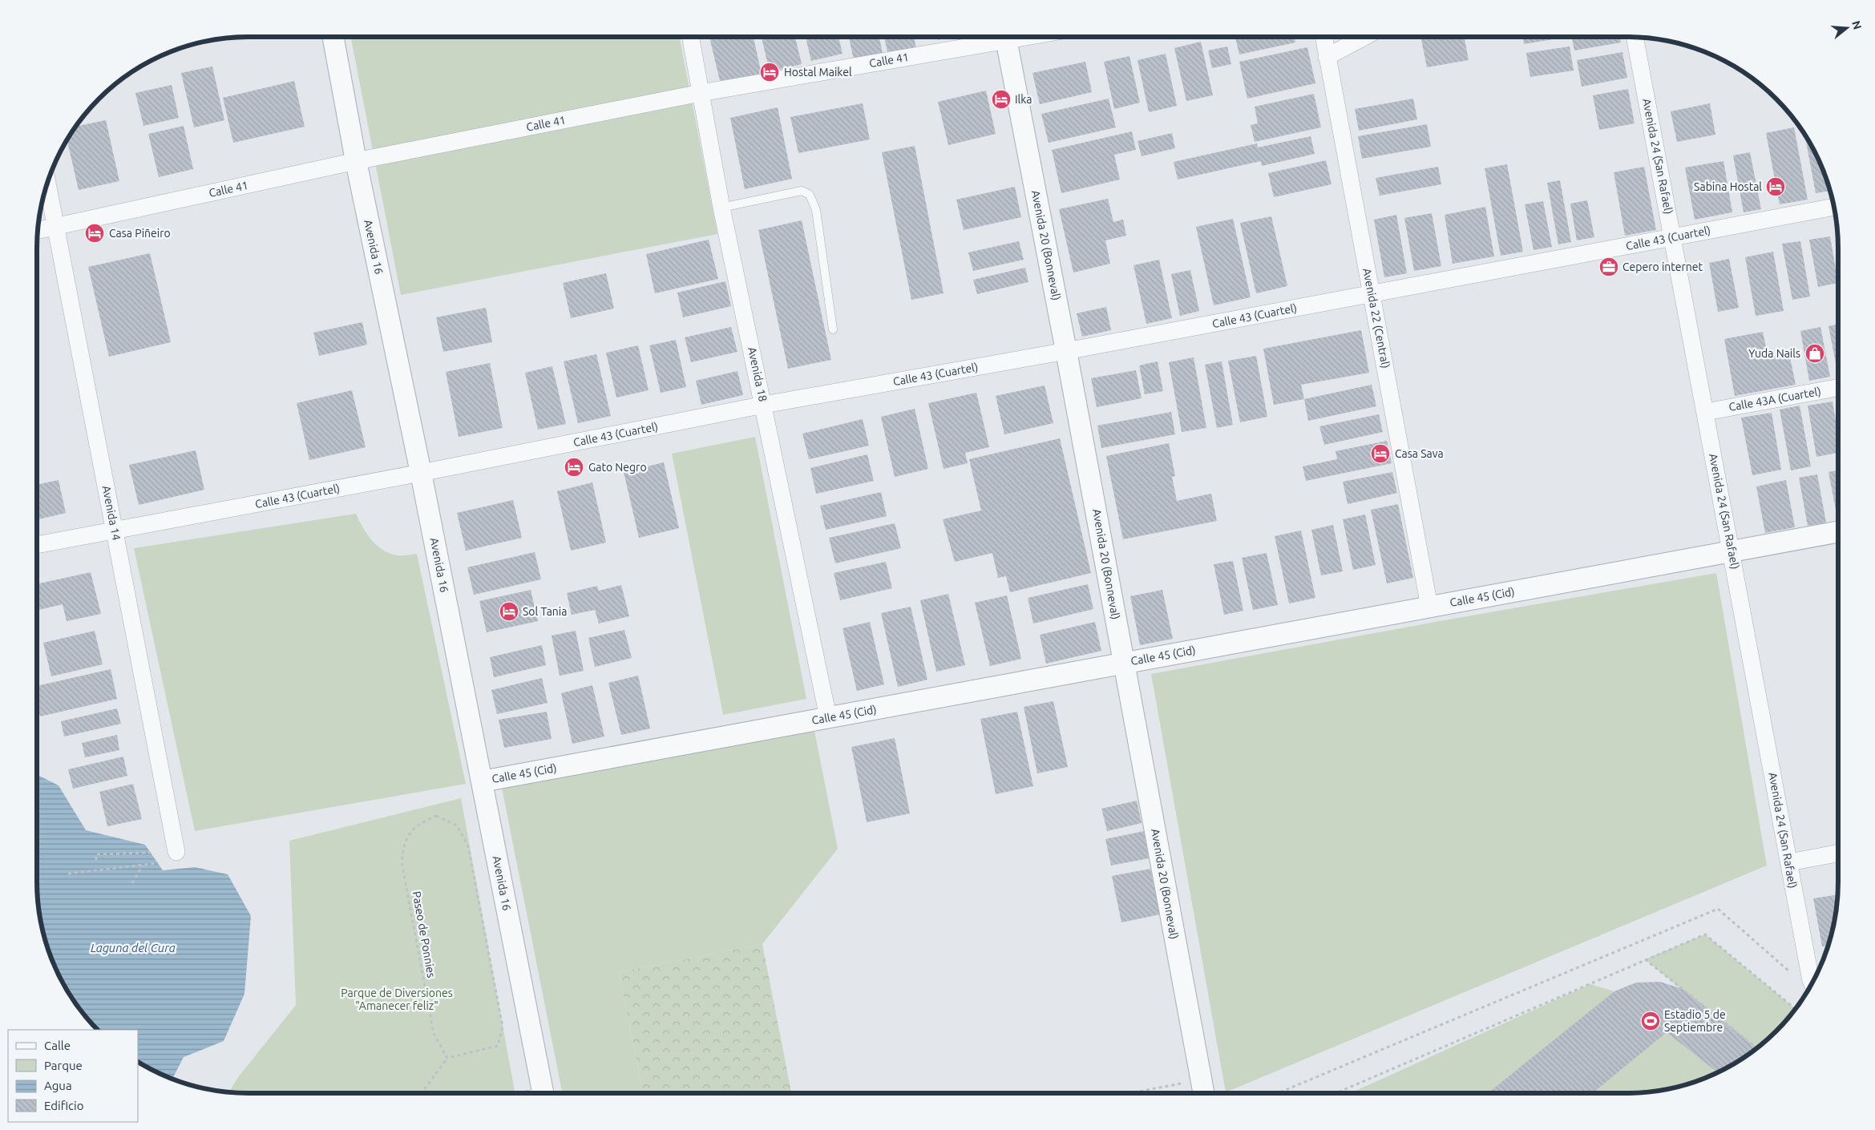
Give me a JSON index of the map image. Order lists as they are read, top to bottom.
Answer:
{
  "streets": {
    "street": [
      "Calle 41",
      "Avenida 24 (San Rafael)",
      "Calle 43 (Cuartel)",
      "Avenida 20 (Bonneval)",
      "Avenida 16",
      "Avenida 22 (Central)",
      "Avenida 18",
      "Calle 43A (Cuartel)",
      "Avenida 14",
      "Calle 45 (Cid)"
    ],
    "path": ["Paseo de Ponnies"]
  },
  "crossings": [
    ["Calle 41", "Avenida 16"],
    ["Calle 41", "Avenida 18"],
    ["Calle 41", "Avenida 14"],
    ["Avenida 24 (San Rafael)", "Calle 43 (Cuartel)"],
    ["Avenida 24 (San Rafael)", "Calle 43A (Cuartel)"],
    ["Avenida 24 (San Rafael)", "Calle 45 (Cid)"],
    ["Calle 43 (Cuartel)", "Avenida 20 (Bonneval)"],
    ["Calle 43 (Cuartel)", "Avenida 16"],
    ["Calle 43 (Cuartel)", "Avenida 22 (Central)"],
    ["Calle 43 (Cuartel)", "Avenida 18"],
    ["Calle 43 (Cuartel)", "Avenida 14"],
    ["Avenida 20 (Bonneval)", "Calle 45 (Cid)"],
    ["Avenida 16", "Calle 45 (Cid)"],
    ["Avenida 22 (Central)", "Calle 45 (Cid)"],
    ["Avenida 18", "Calle 45 (Cid)"]
  ],
  "water": ["Laguna del Cura"],
  "parks": ["Parque de Diversiones \"Amanecer feliz\""],
  "places": {
    "hotel": [
      "Hostal Maikel",
      "Ilka",
      "Sabina Hostal",
      "Casa Piñeiro",
      "Casa Sava",
      "Gato Negro",
      "Sol Tania"
    ],
    "office": ["Cepero internet"],
    "shop": ["Yuda Nails"],
    "sports": ["Estadio 5 de Septiembre"]
  },
  "legend": [
    "Calle",
    "Parque",
    "Agua",
    "Edificio"
  ],
  "north": "right"
}
